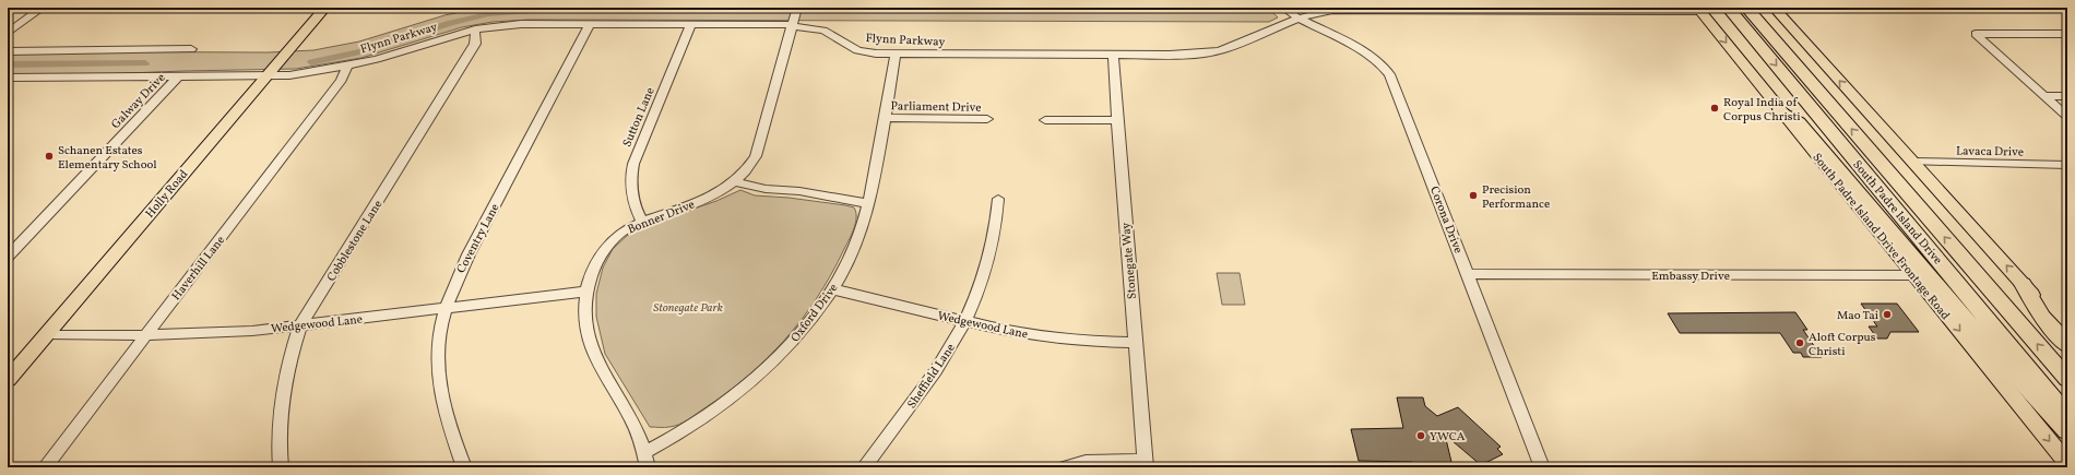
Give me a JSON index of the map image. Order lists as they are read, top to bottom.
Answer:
{
  "streets": {
    "highway": ["South Padre Island Drive"],
    "main road": ["Holly Road", "South Padre Island Drive Frontage Road"],
    "street": [
      "Flynn Parkway",
      "Galway Drive",
      "Parliament Drive",
      "Sutton Lane",
      "Lavaca Drive",
      "Bonner Drive",
      "Corona Drive",
      "Coventry Lane",
      "Cobblestone Lane",
      "Stonegate Way",
      "Haverhill Lane",
      "Embassy Drive",
      "Oxford Drive",
      "Wedgewood Lane",
      "Sheffield Lane"
    ]
  },
  "crossings": [
    ["Flynn Parkway", "Galway Drive"],
    ["Flynn Parkway", "Sutton Lane"],
    ["Flynn Parkway", "Holly Road"],
    ["Flynn Parkway", "Bonner Drive"],
    ["Flynn Parkway", "Corona Drive"],
    ["Flynn Parkway", "South Padre Island Drive Frontage Road"],
    ["Flynn Parkway", "Coventry Lane"],
    ["Flynn Parkway", "Cobblestone Lane"],
    ["Flynn Parkway", "Stonegate Way"],
    ["Flynn Parkway", "Haverhill Lane"],
    ["Flynn Parkway", "Oxford Drive"],
    ["Parliament Drive", "Oxford Drive"],
    ["Sutton Lane", "Bonner Drive"],
    ["Holly Road", "Wedgewood Lane"],
    ["Bonner Drive", "Oxford Drive"],
    ["Bonner Drive", "Wedgewood Lane"],
    ["Corona Drive", "Embassy Drive"],
    ["South Padre Island Drive Frontage Road", "Embassy Drive"],
    ["Coventry Lane", "Wedgewood Lane"],
    ["Cobblestone Lane", "Wedgewood Lane"],
    ["Stonegate Way", "Wedgewood Lane"],
    ["Haverhill Lane", "Wedgewood Lane"],
    ["Oxford Drive", "Wedgewood Lane"],
    ["Wedgewood Lane", "Sheffield Lane"]
  ],
  "parks": ["Stonegate Park"],
  "places": [
    "Royal India of Corpus Christi",
    "Schanen Estates Elementary School",
    "Precision Performance",
    "Mao Tai",
    "Aloft Corpus Christi",
    "YWCA"
  ]
}
